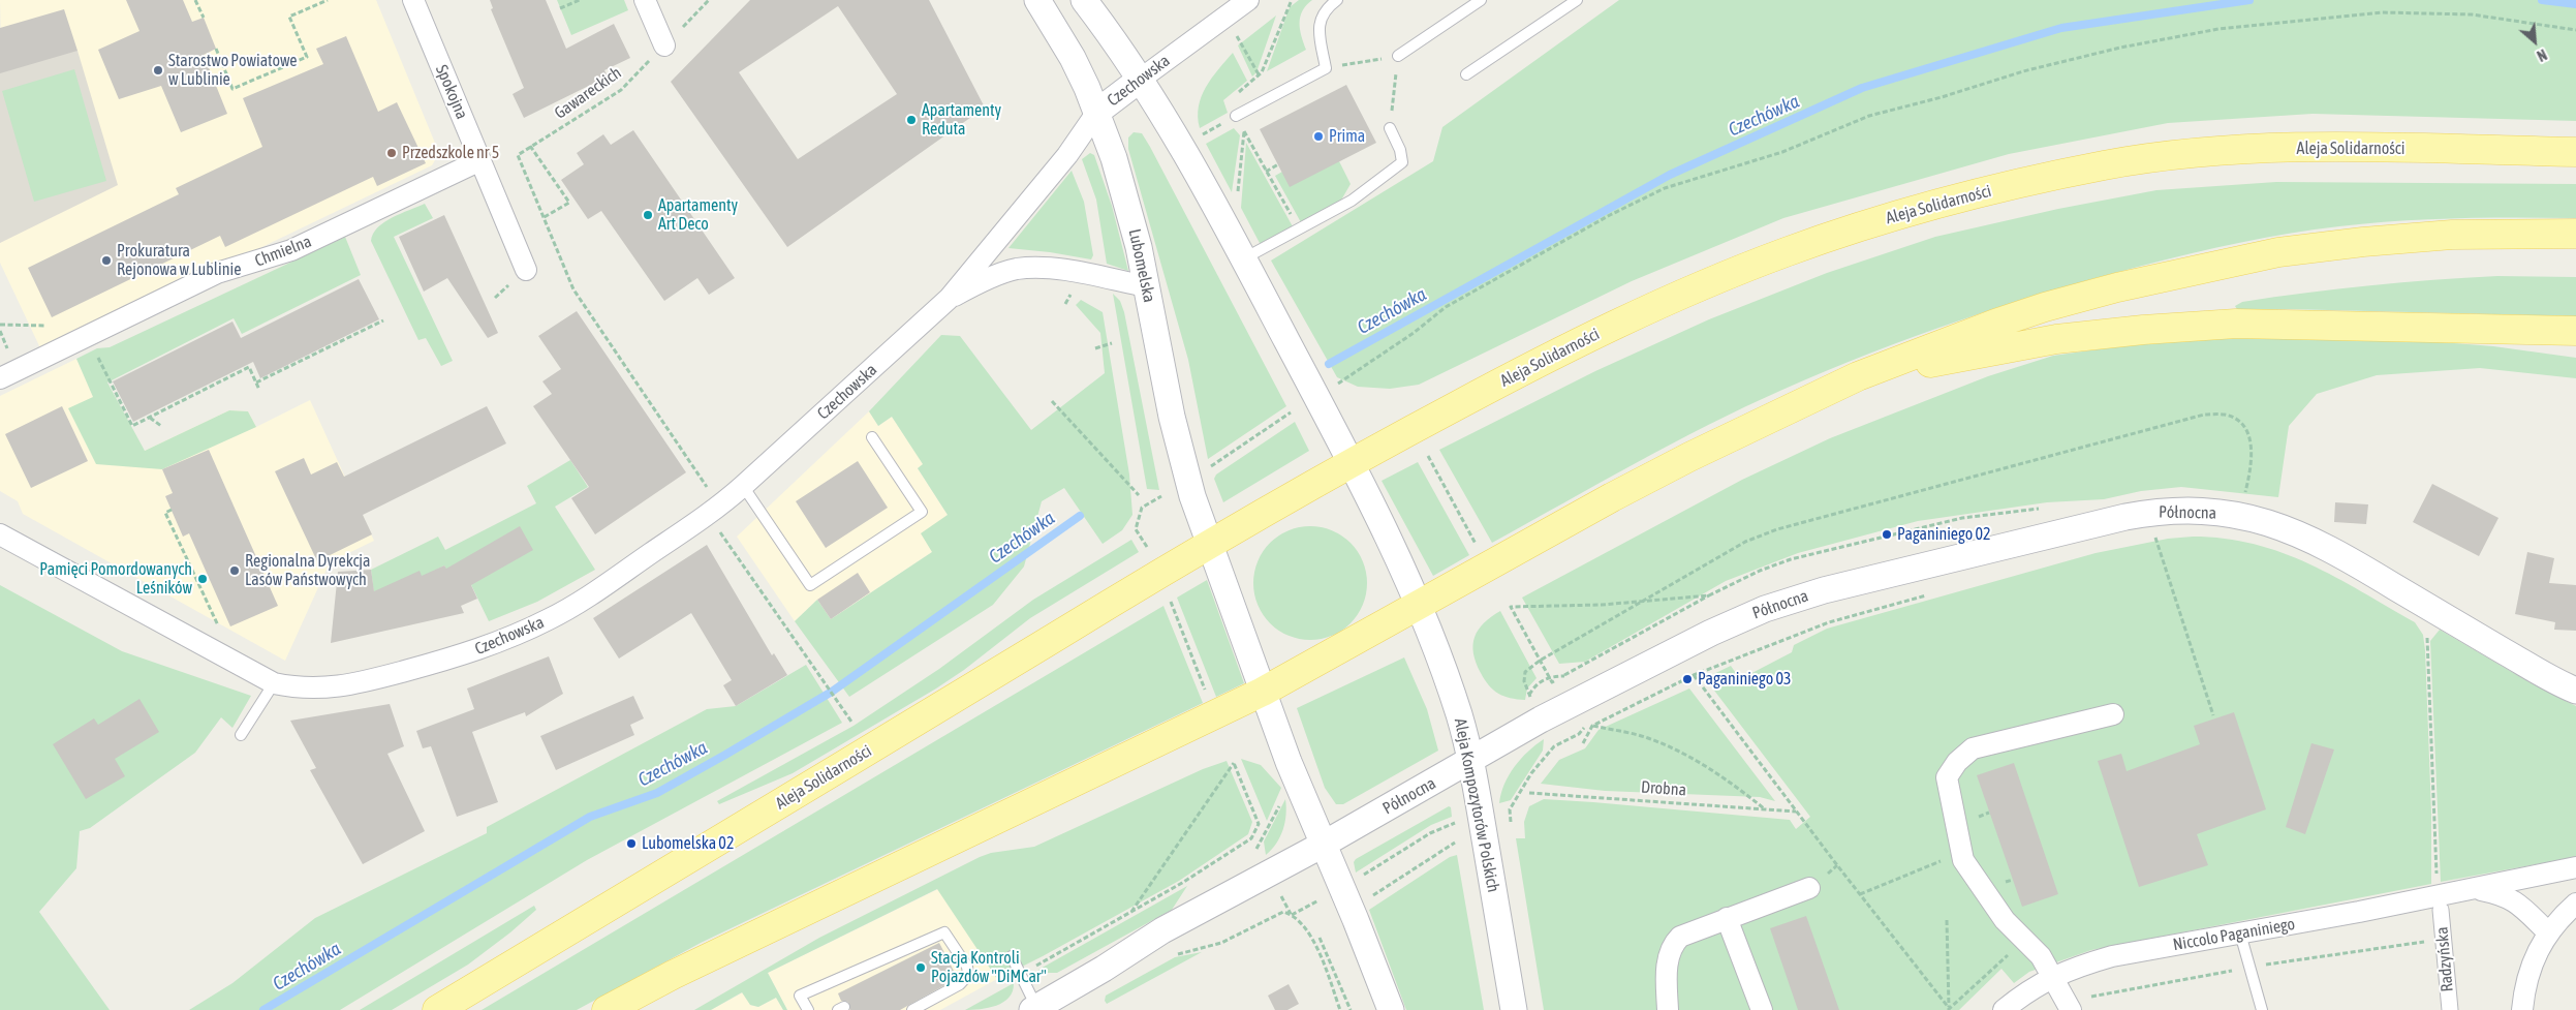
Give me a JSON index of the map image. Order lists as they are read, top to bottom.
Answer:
{
  "streets": {
    "main road": ["Aleja Solidarności"],
    "street": [
      "Czechowska",
      "Spokojna",
      "Chmielna",
      "Lubomelska",
      "Północna",
      "Aleja Kompozytorów Polskich",
      "Niccolo Paganiniego",
      "Radzyńska"
    ],
    "path": ["Gawareckich", "Drobna"]
  },
  "crossings": [
    ["Czechowska", "Lubomelska"],
    ["Spokojna", "Chmielna"],
    ["Aleja Solidarności", "Lubomelska"],
    ["Aleja Solidarności", "Aleja Kompozytorów Polskich"],
    ["Północna", "Aleja Kompozytorów Polskich"]
  ],
  "water": ["Czechówka"],
  "places": [
    "Starostwo Powiatowe w Lublinie",
    "Apartamenty Reduta",
    "Prima",
    "Przedszkole nr 5",
    "Apartamenty Art Deco",
    "Prokuratura Rejonowa w Lublinie",
    "Paganiniego 02",
    "Regionalna Dyrekcja Lasów Państwowych",
    "Pamięci Pomordowanych Leśników",
    "Paganiniego 03",
    "Lubomelska 02",
    "Stacja Kontroli Pojazdów \"DiMCar\""
  ],
  "north": "bottom right"
}
